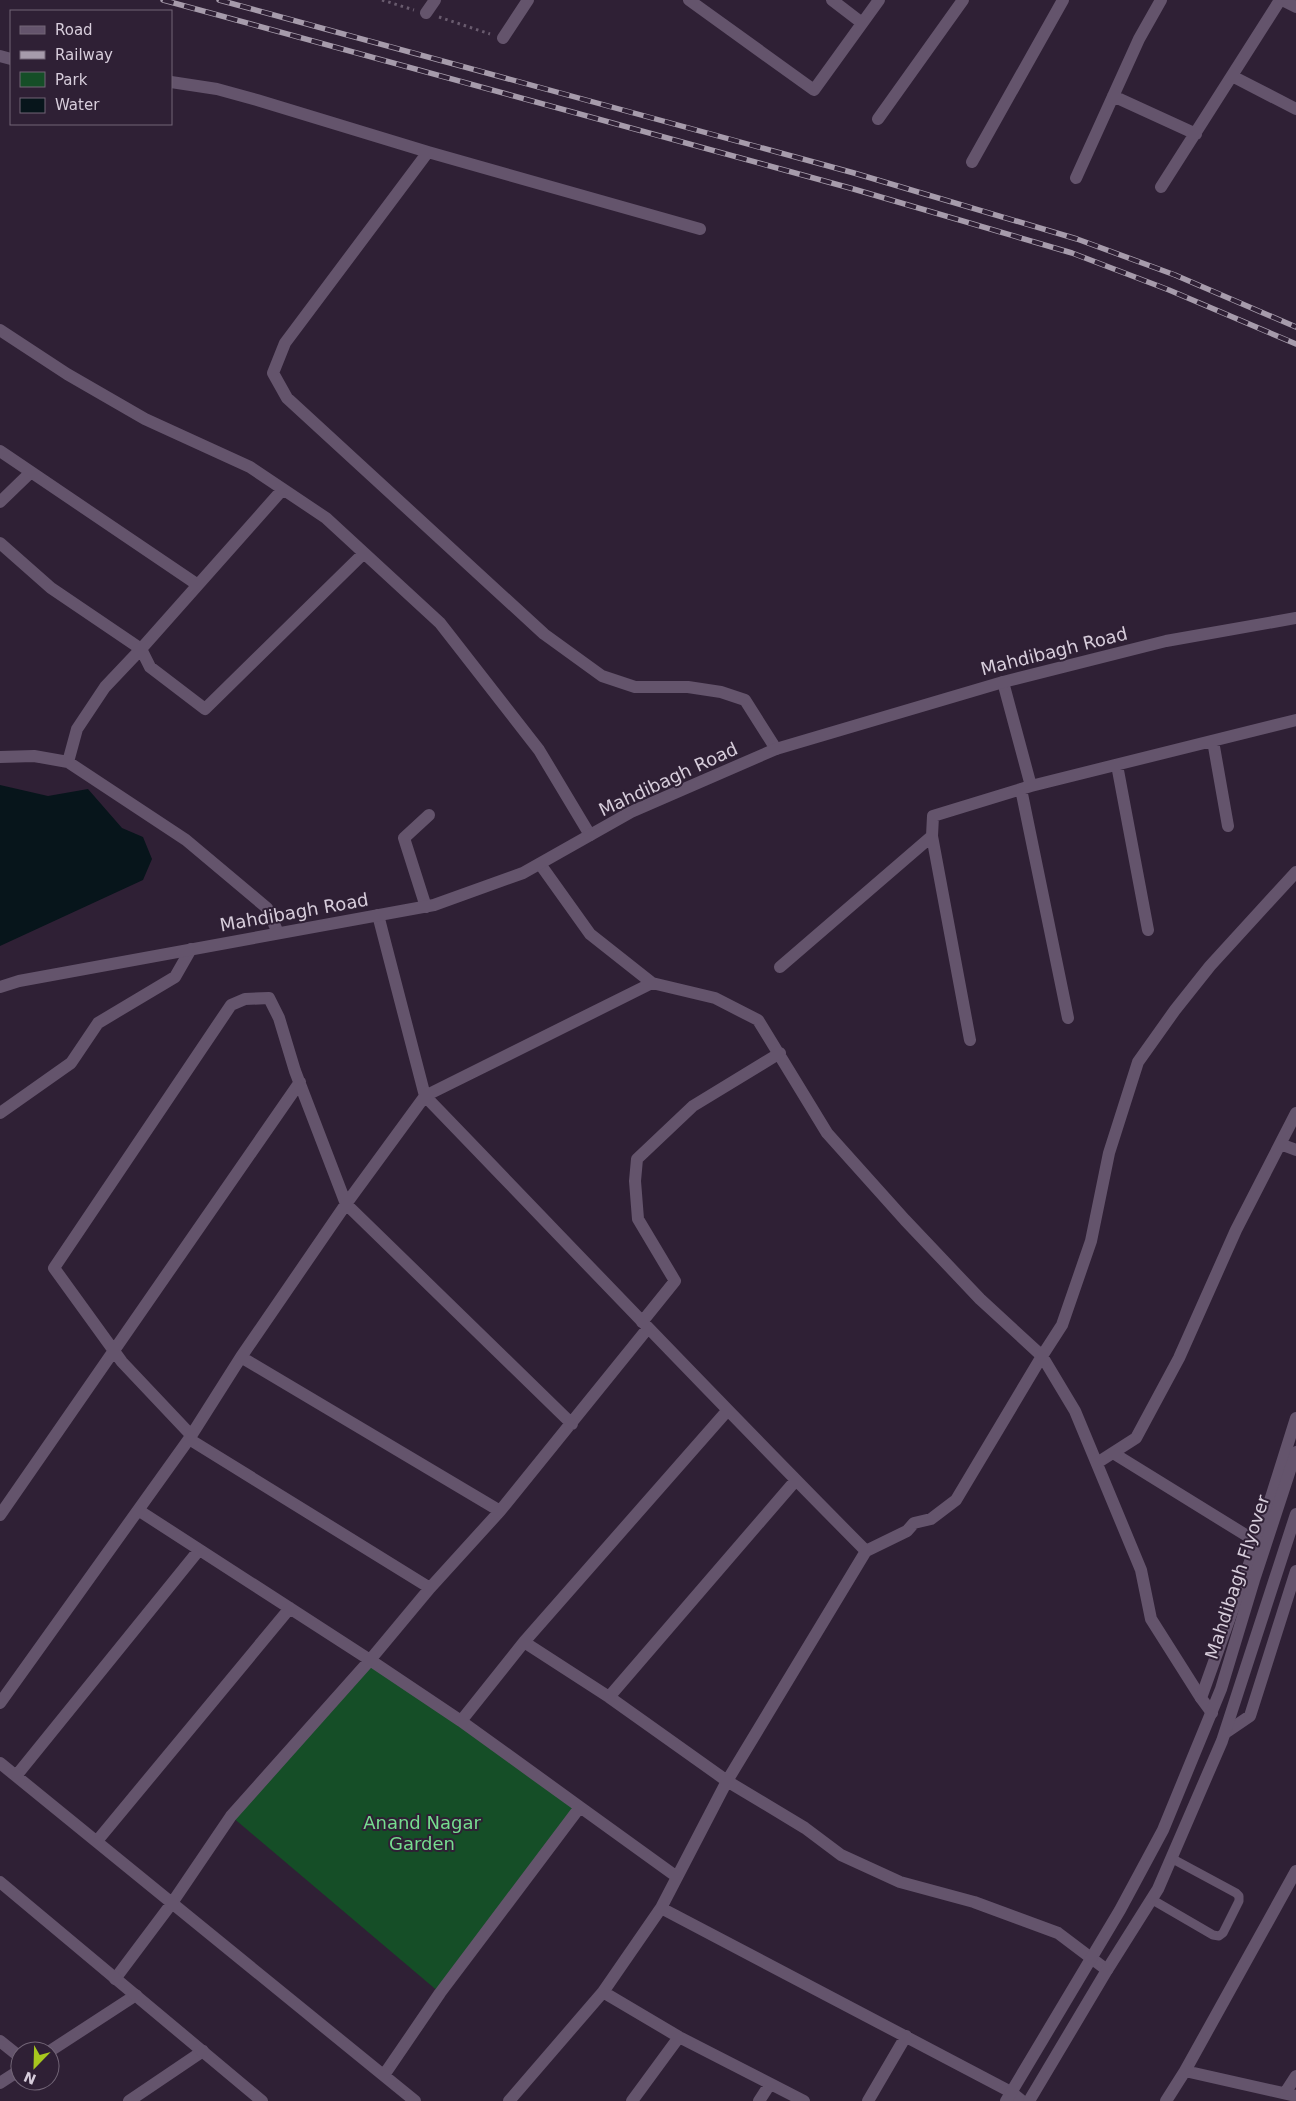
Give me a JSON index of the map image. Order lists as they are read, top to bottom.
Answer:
{
  "streets": {
    "street": ["Mahdibagh Road", "Mahdibagh Flyover"]
  },
  "parks": ["Anand Nagar Garden"],
  "legend": [
    "Road",
    "Railway",
    "Park",
    "Water"
  ],
  "north": "bottom left"
}
